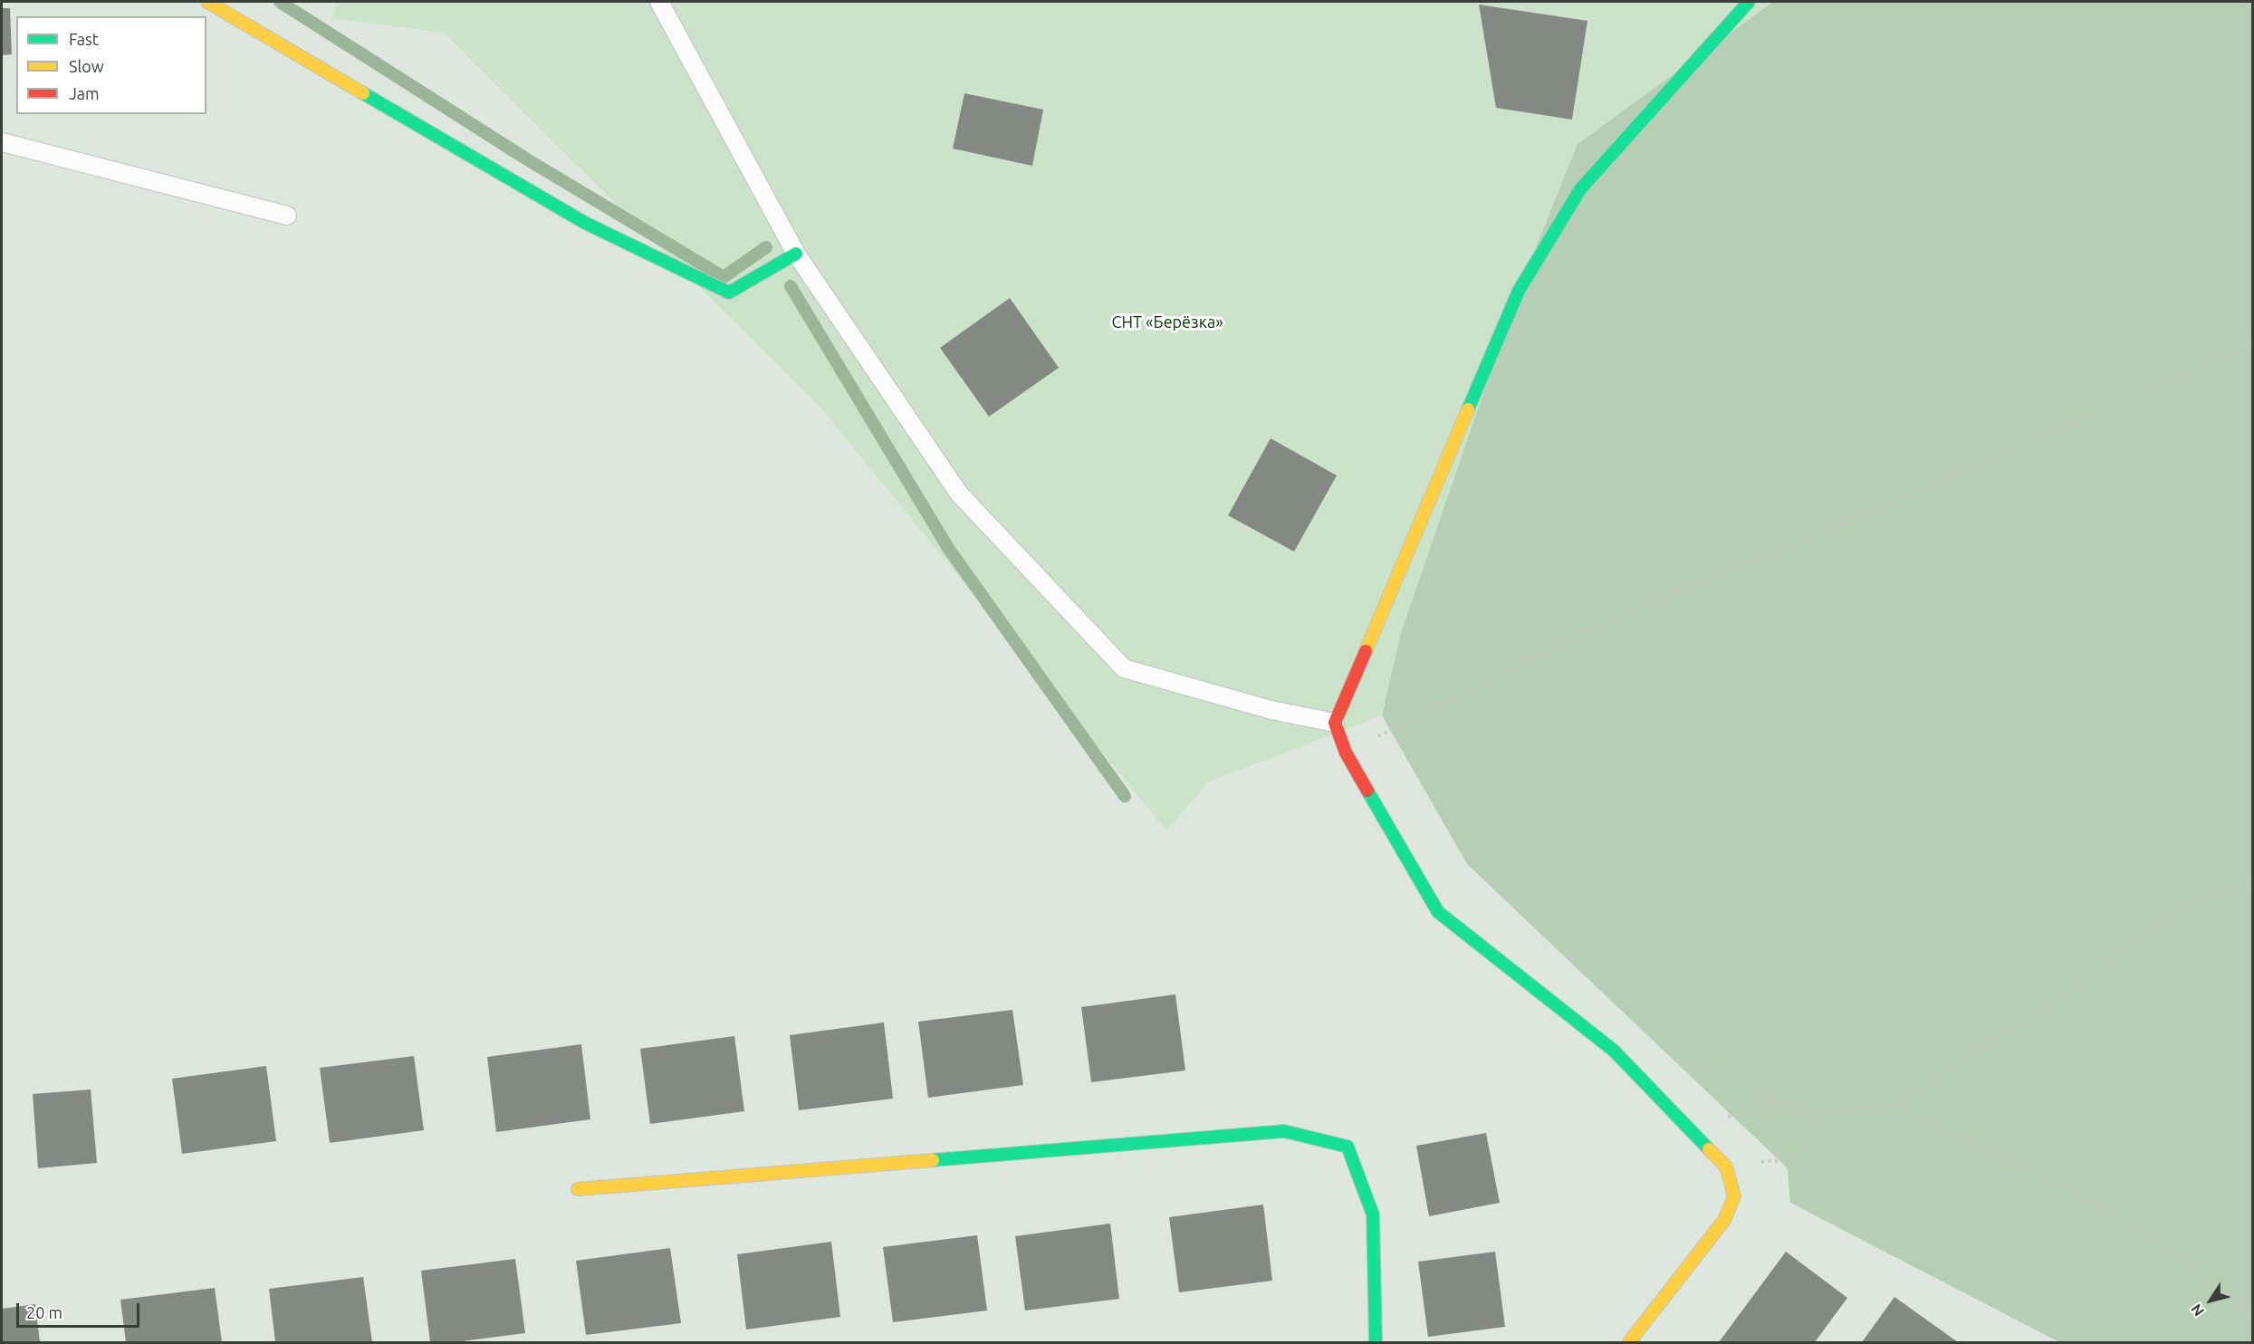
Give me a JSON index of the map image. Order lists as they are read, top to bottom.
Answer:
{
  "parks": ["СНТ «Берёзка»"],
  "legend": ["Fast", "Slow", "Jam"],
  "scale_bar": "20 m",
  "north": "bottom left"
}
